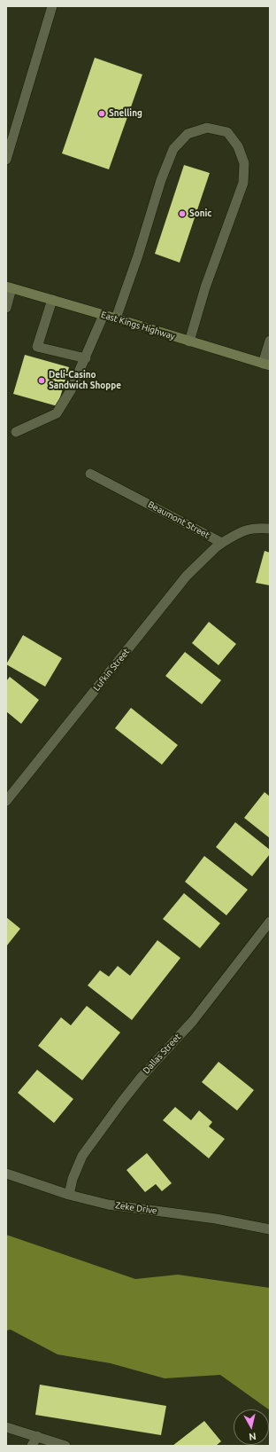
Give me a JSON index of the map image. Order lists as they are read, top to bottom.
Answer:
{
  "streets": {
    "main road": ["East Kings Highway"],
    "street": [
      "Beaumont Street",
      "Lufkin Street",
      "Dallas Street",
      "Zeke Drive"
    ]
  },
  "crossings": [
    ["Beaumont Street", "Lufkin Street"],
    ["Dallas Street", "Zeke Drive"]
  ],
  "places": ["Snelling", "Sonic", "Deli-Casino Sandwich Shoppe"],
  "north": "bottom"
}
